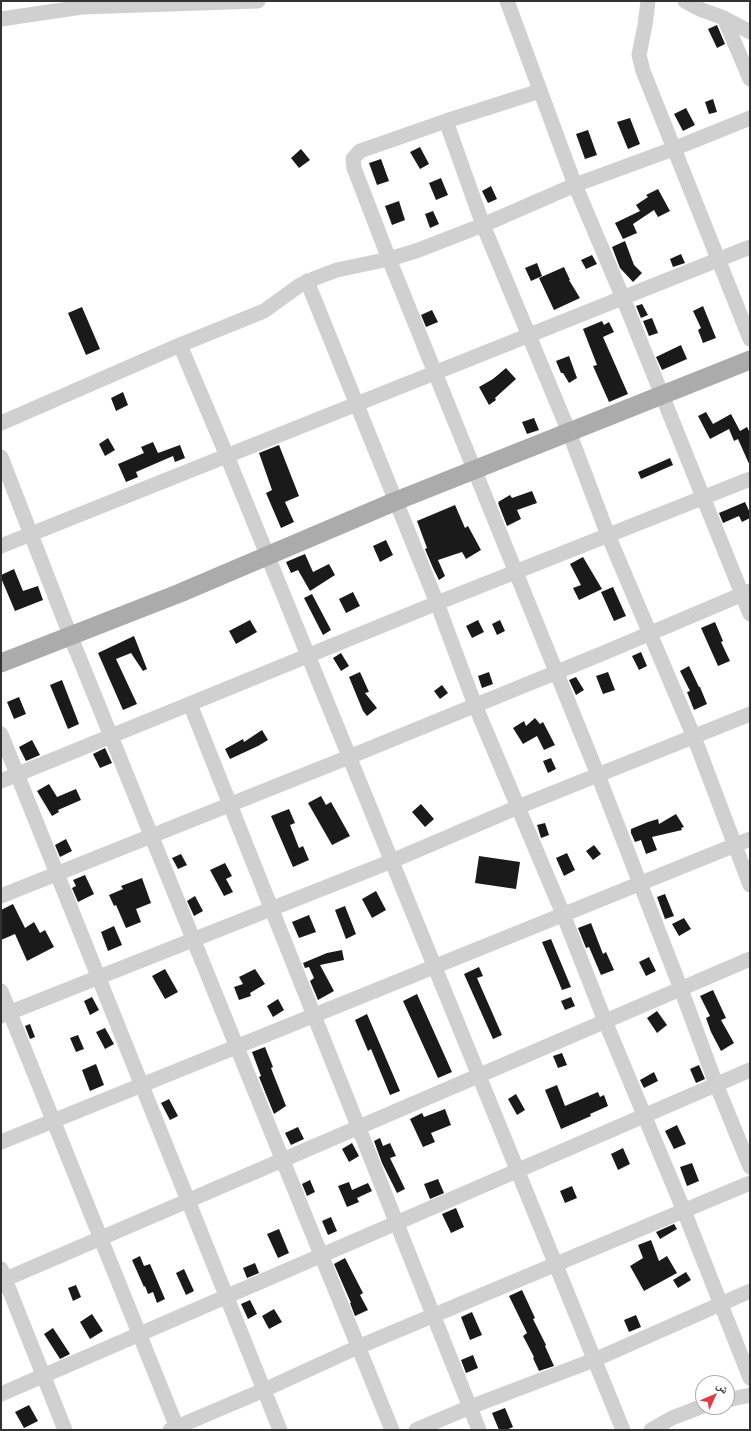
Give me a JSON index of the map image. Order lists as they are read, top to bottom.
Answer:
{
  "north": "top right"
}
